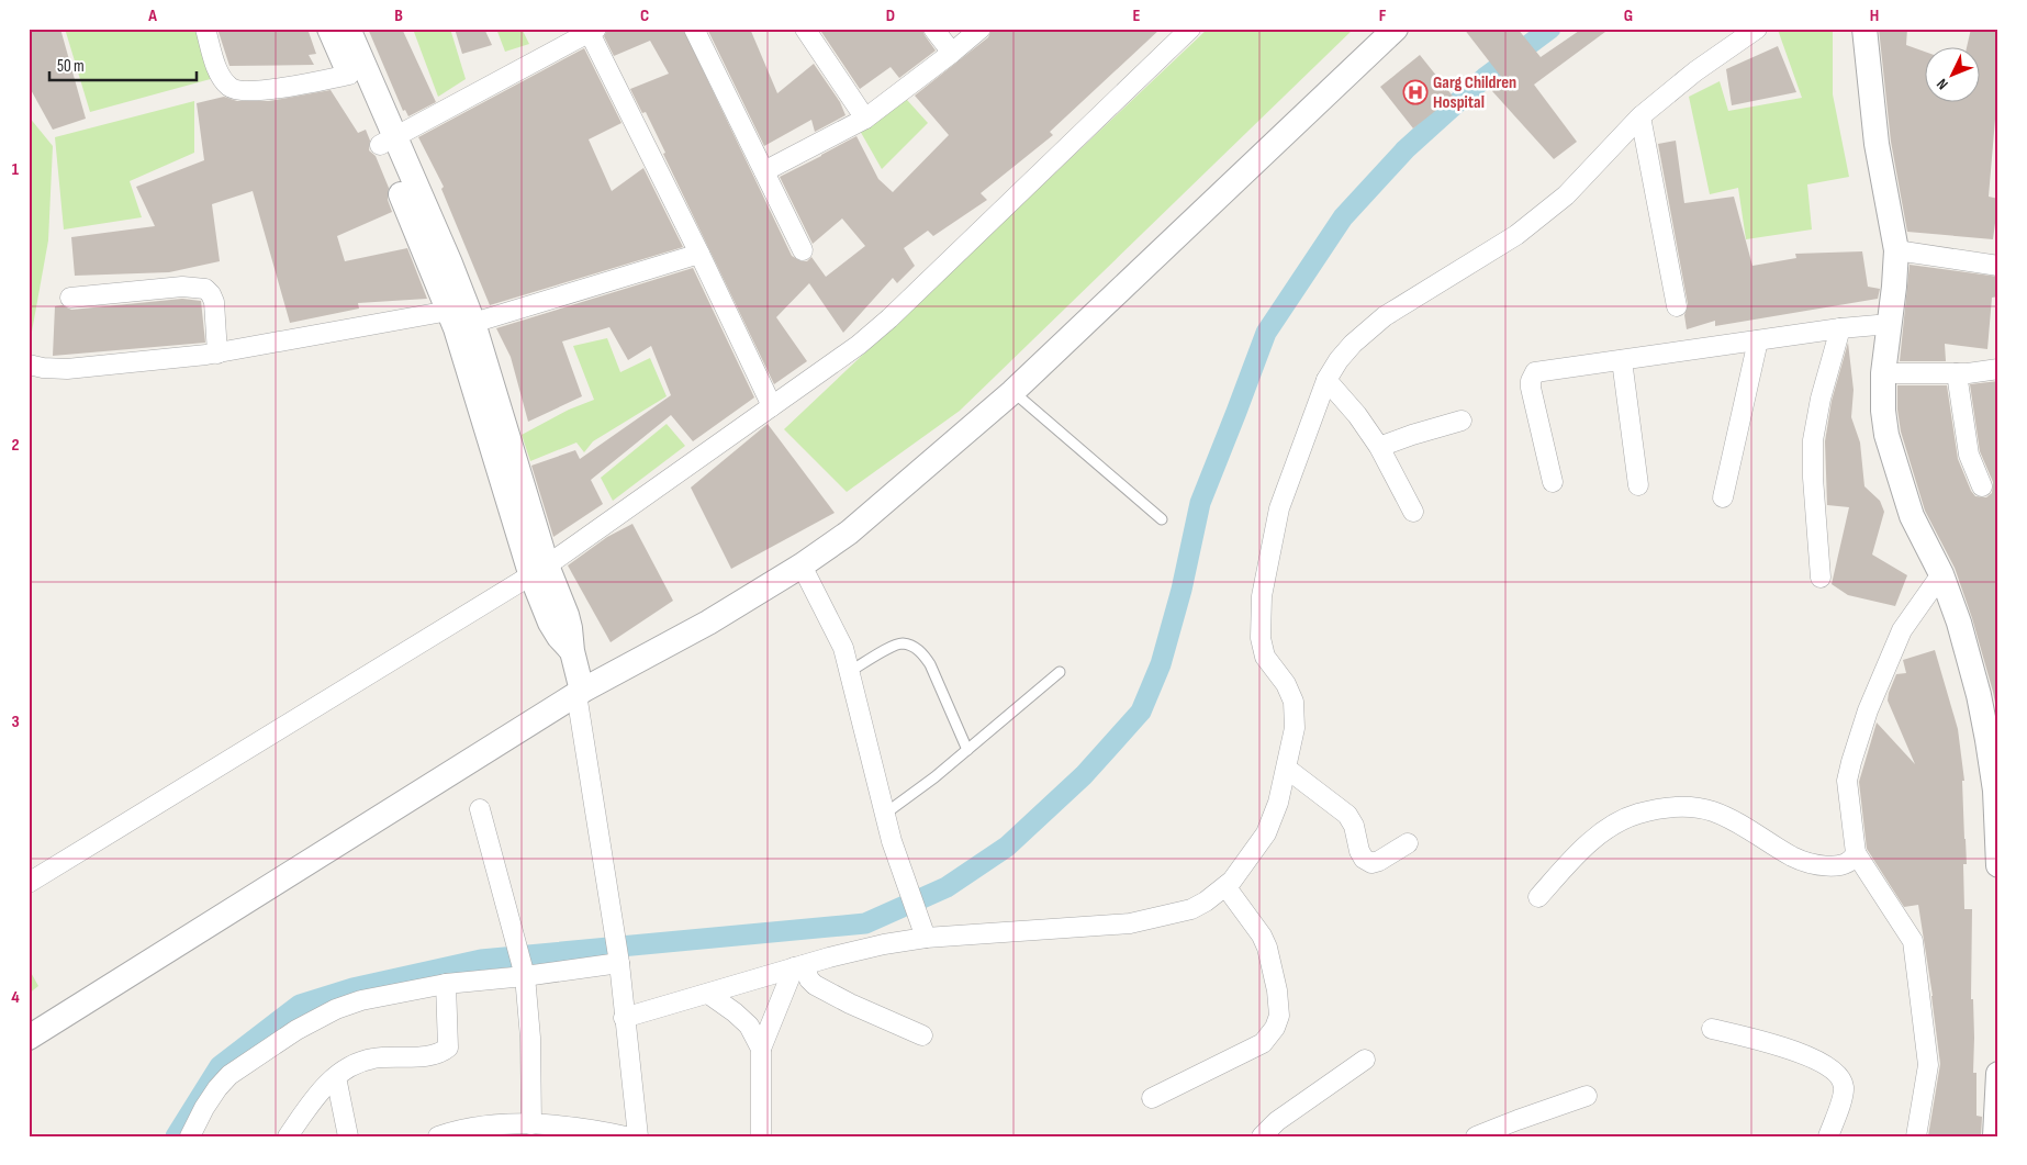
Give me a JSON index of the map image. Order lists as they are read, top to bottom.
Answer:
{
  "places": {
    "hospital": ["Garg Children Hospital"]
  },
  "scale_bar": "50 m",
  "north": "bottom left",
  "grid": {
    "columns": [
      "A",
      "B",
      "C",
      "D",
      "E",
      "F",
      "G",
      "H"
    ],
    "rows": [
      "1",
      "2",
      "3",
      "4"
    ]
  }
}
